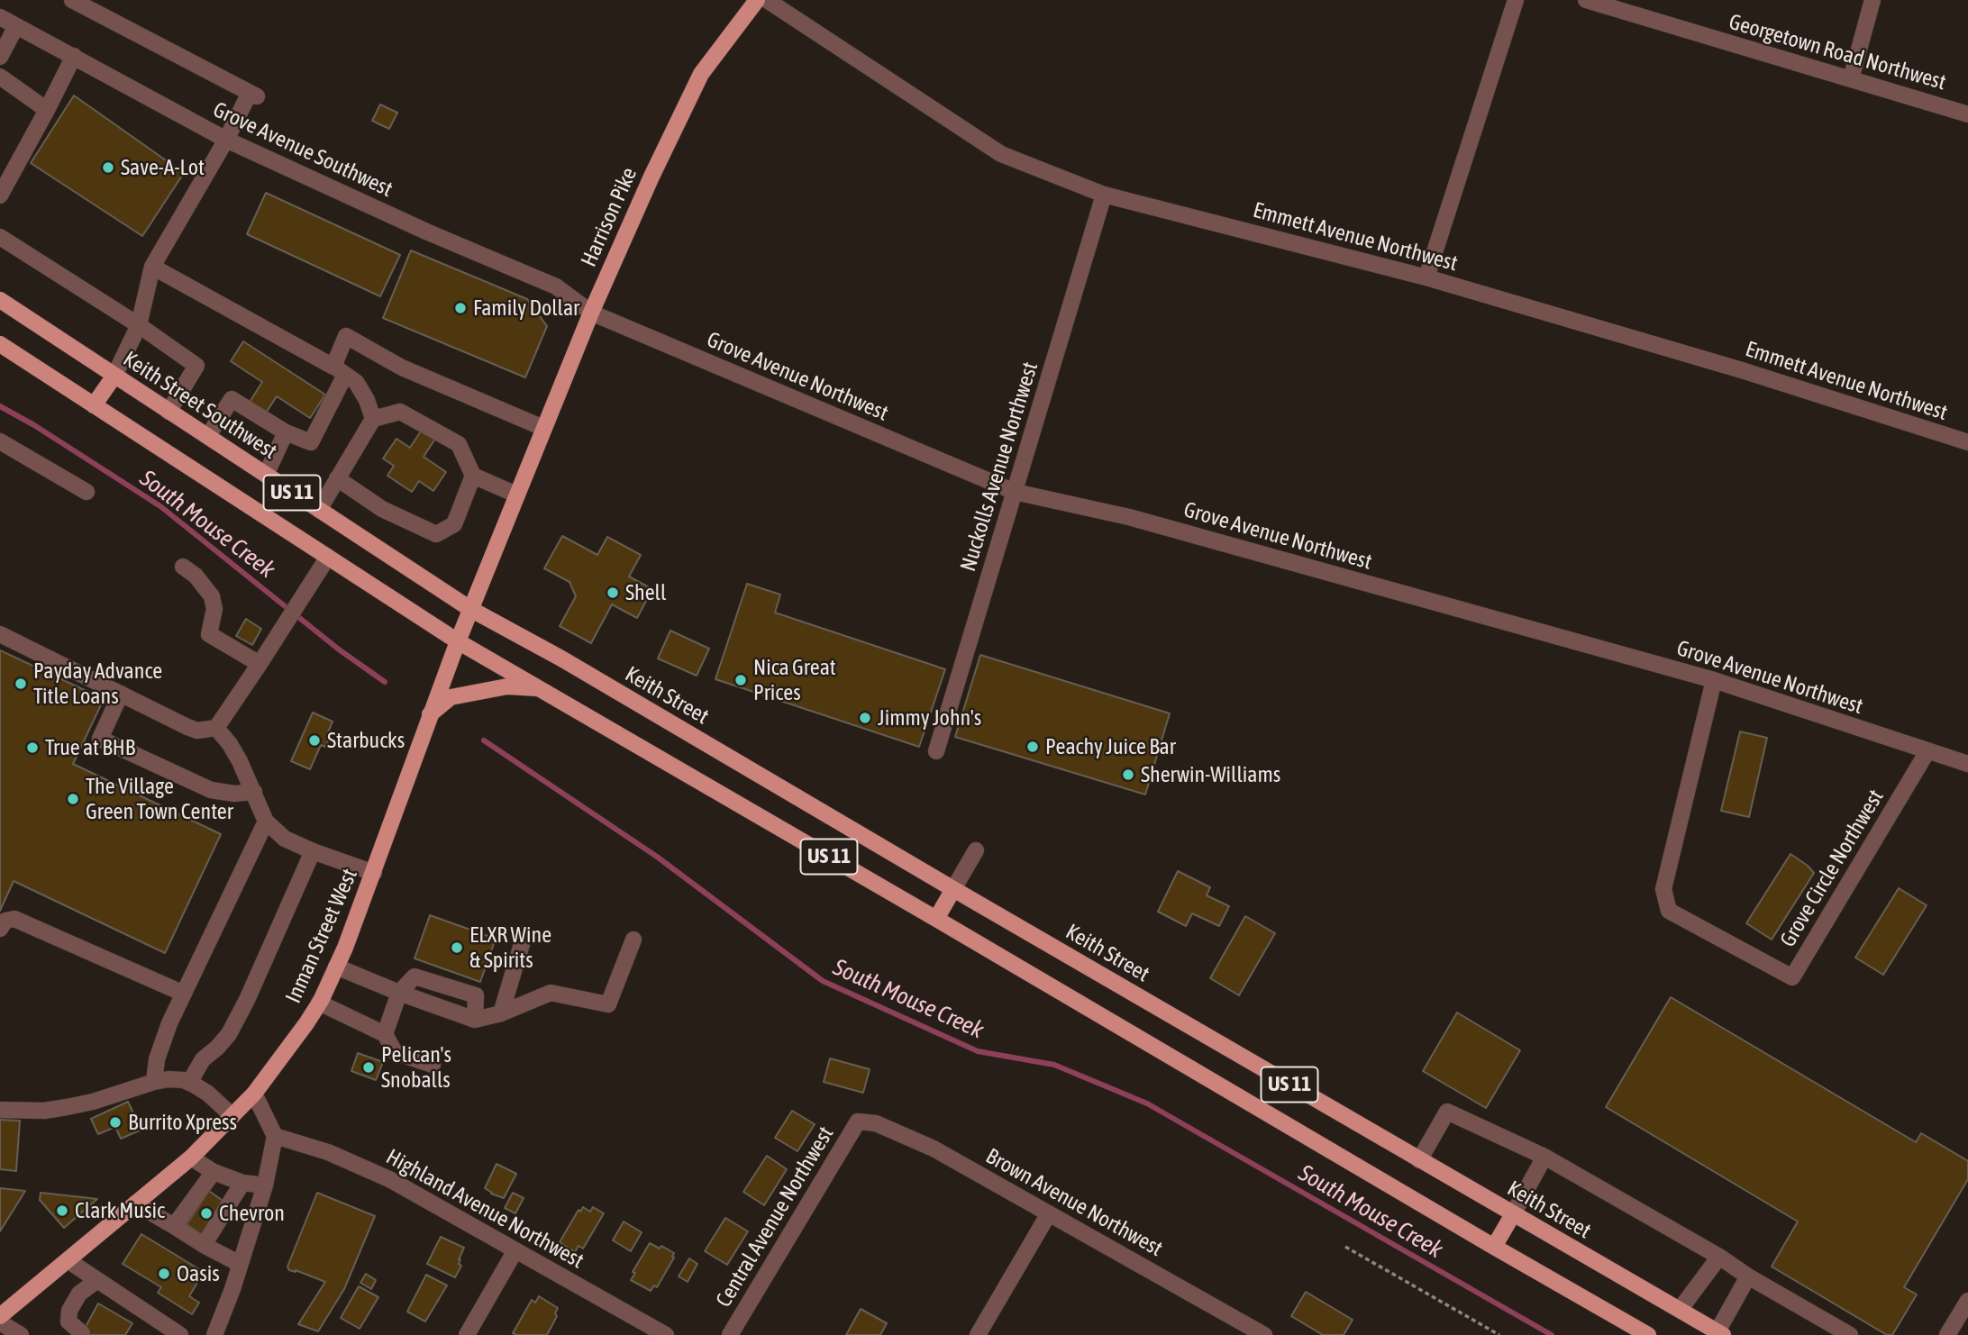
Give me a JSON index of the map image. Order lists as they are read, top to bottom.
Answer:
{
  "streets": {
    "main road": [
      "Harrison Pike",
      "Keith Street Southwest",
      "US 11",
      "Keith Street",
      "Inman Street West"
    ],
    "street": [
      "Georgetown Road Northwest",
      "Grove Avenue Southwest",
      "Emmett Avenue Northwest",
      "Grove Avenue Northwest",
      "Nuckolls Avenue Northwest",
      "Grove Circle Northwest",
      "Brown Avenue Northwest",
      "Highland Avenue Northwest",
      "Central Avenue Northwest"
    ]
  },
  "crossings": [
    ["Grove Avenue Southwest", "Harrison Pike"],
    ["Grove Avenue Southwest", "Grove Avenue Northwest"],
    ["Harrison Pike", "Grove Avenue Northwest"],
    ["Harrison Pike", "Keith Street Southwest"],
    ["Harrison Pike", "US 11"],
    ["Harrison Pike", "Keith Street"],
    ["Harrison Pike", "Inman Street West"],
    ["Emmett Avenue Northwest", "Nuckolls Avenue Northwest"],
    ["Grove Avenue Northwest", "Nuckolls Avenue Northwest"],
    ["Grove Avenue Northwest", "Grove Circle Northwest"],
    ["Keith Street Southwest", "Keith Street"],
    ["US 11", "Inman Street West"],
    ["Brown Avenue Northwest", "Central Avenue Northwest"]
  ],
  "water": ["South Mouse Creek"],
  "places": [
    "Save-A-Lot",
    "Family Dollar",
    "Shell",
    "Nica Great Prices",
    "Payday Advance Title Loans",
    "Jimmy John's",
    "Starbucks",
    "Peachy Juice Bar",
    "True at BHB",
    "Sherwin-Williams",
    "The Village Green Town Center",
    "ELXR Wine & Spirits",
    "Pelican's Snoballs",
    "Burrito Xpress",
    "Clark Music",
    "Chevron",
    "Oasis"
  ]
}
